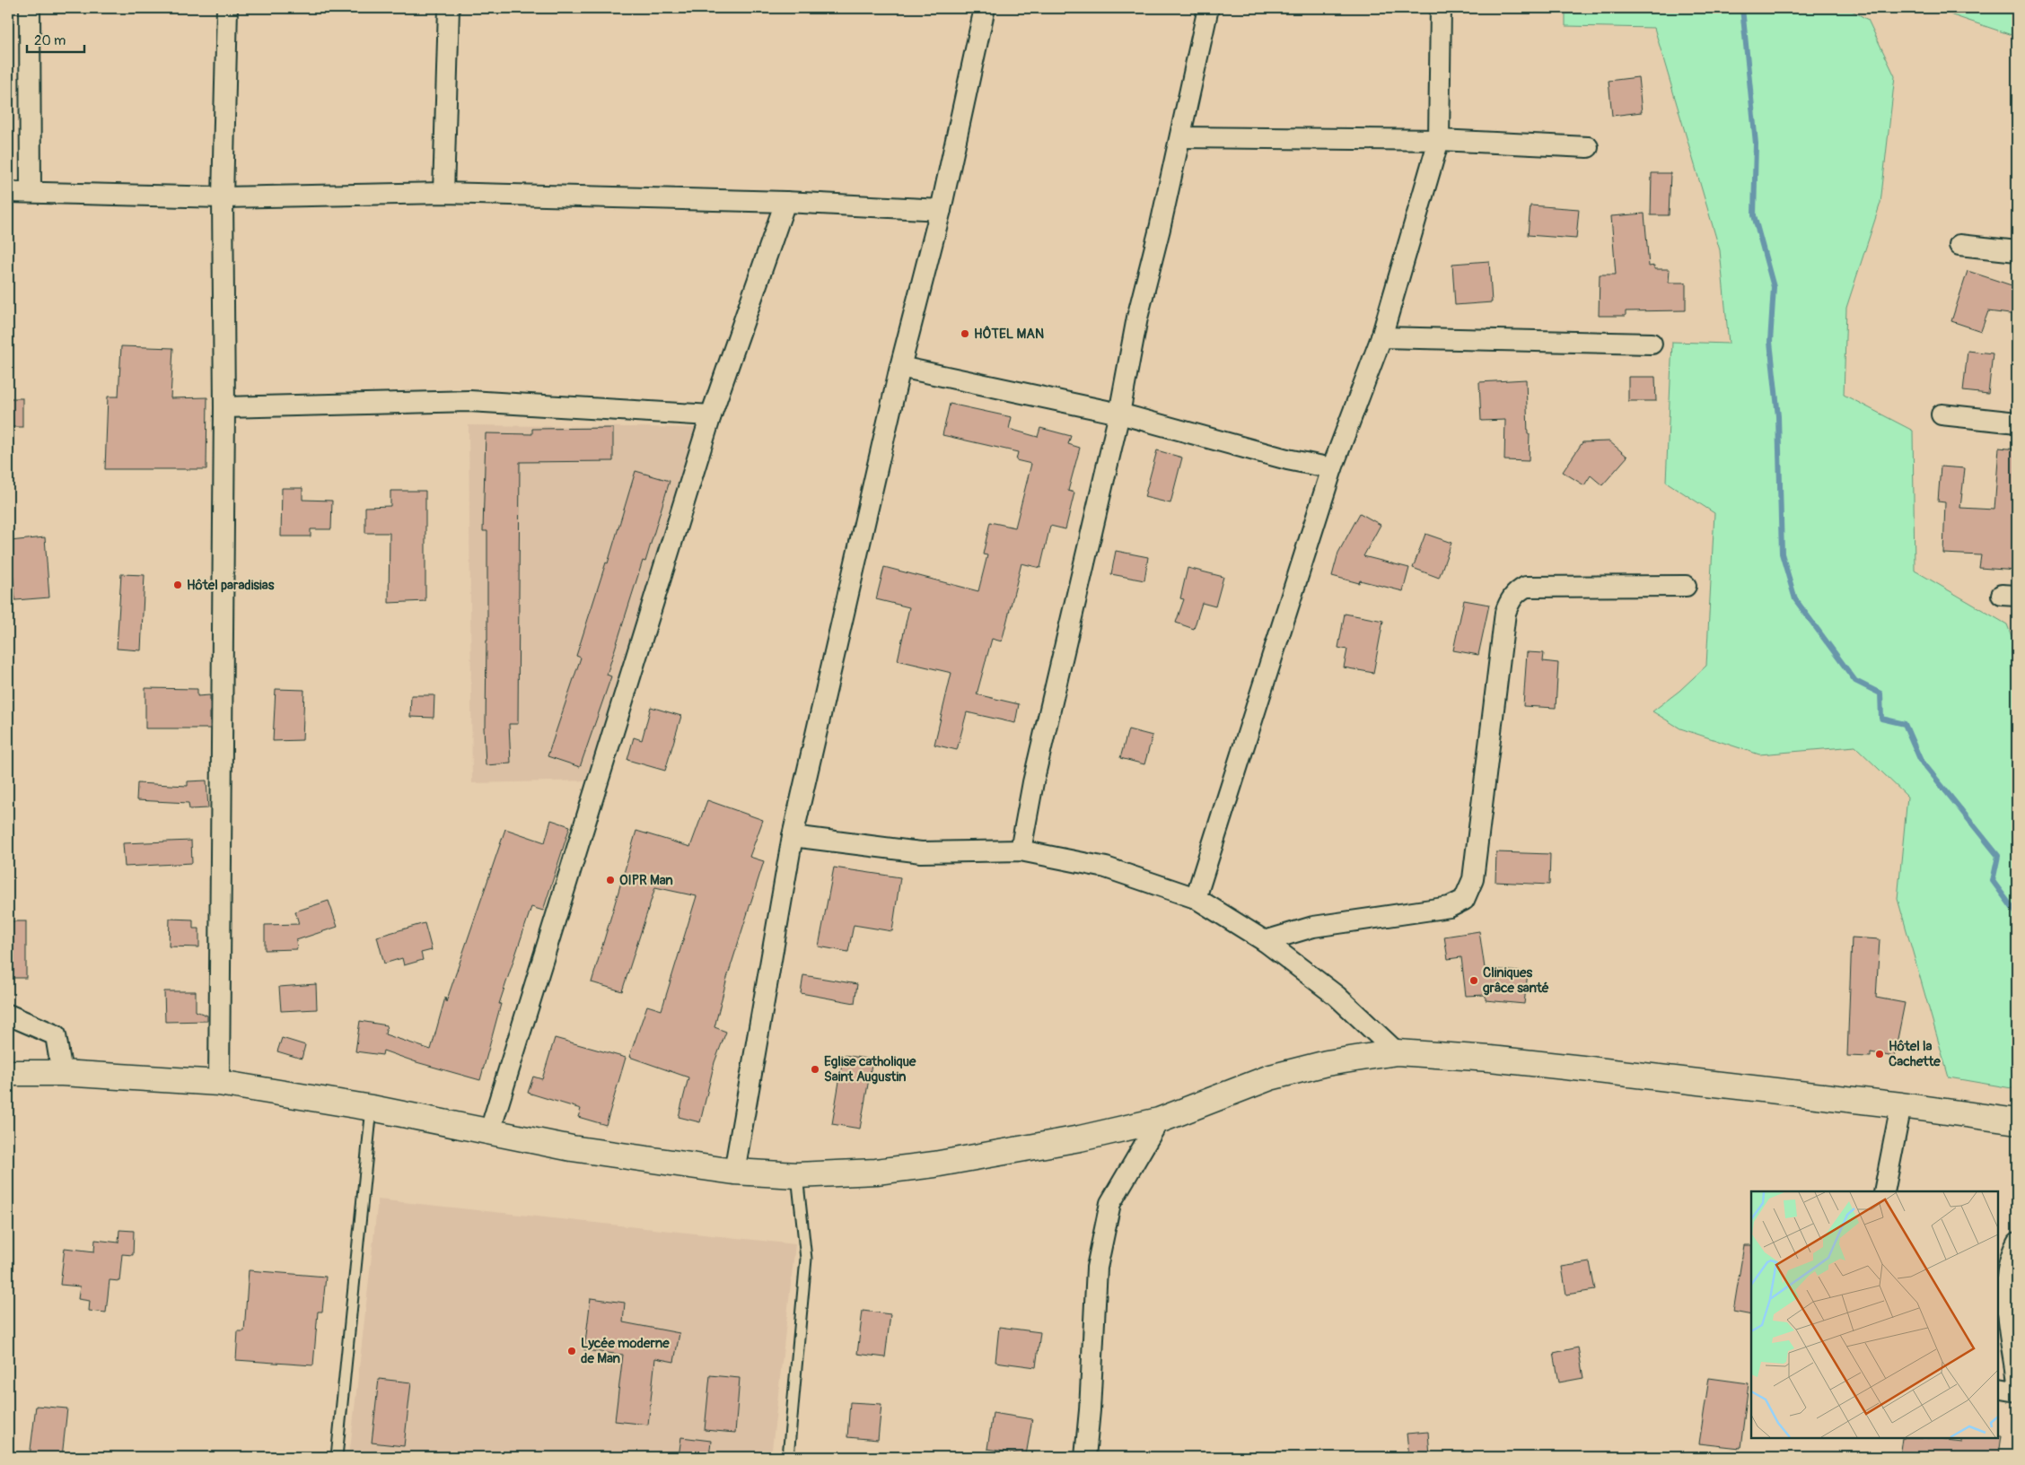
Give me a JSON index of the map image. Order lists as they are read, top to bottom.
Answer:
{
  "places": [
    "HÔTEL MAN",
    "Hôtel paradisias",
    "OIPR Man",
    "Cliniques grâce santé",
    "Hôtel la Cachette",
    "Eglise catholique Saint Augustin",
    "Lycée moderne de Man"
  ],
  "scale_bar": "20 m"
}
